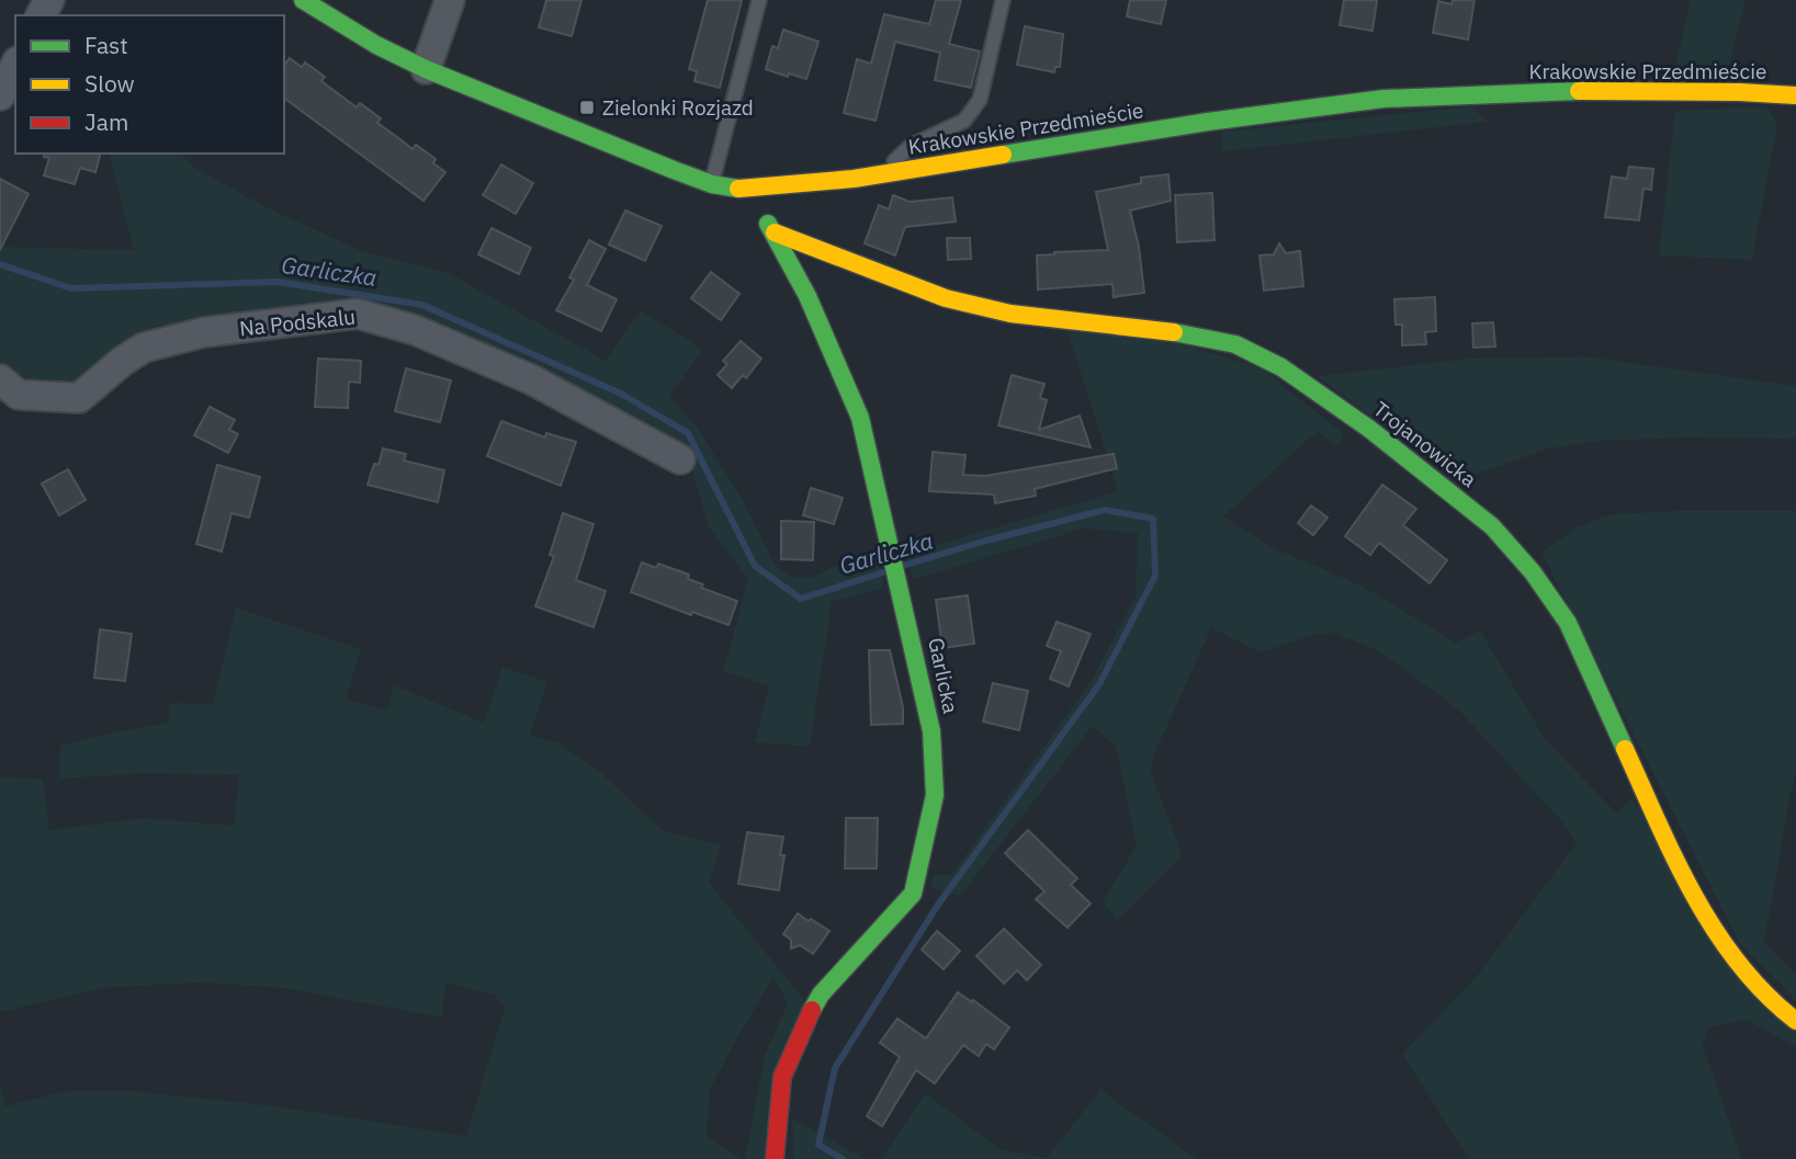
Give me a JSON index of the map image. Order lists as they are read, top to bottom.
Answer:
{
  "streets": {
    "street": [
      "Krakowskie Przedmieście",
      "Na Podskalu",
      "Trojanowicka",
      "Garlicka"
    ]
  },
  "crossings": [
    ["Krakowskie Przedmieście", "Garlicka"],
    ["Trojanowicka", "Garlicka"]
  ],
  "water": ["Garliczka"],
  "places": {
    "transit": ["Zielonki Rozjazd"]
  },
  "legend": ["Fast", "Slow", "Jam"]
}
